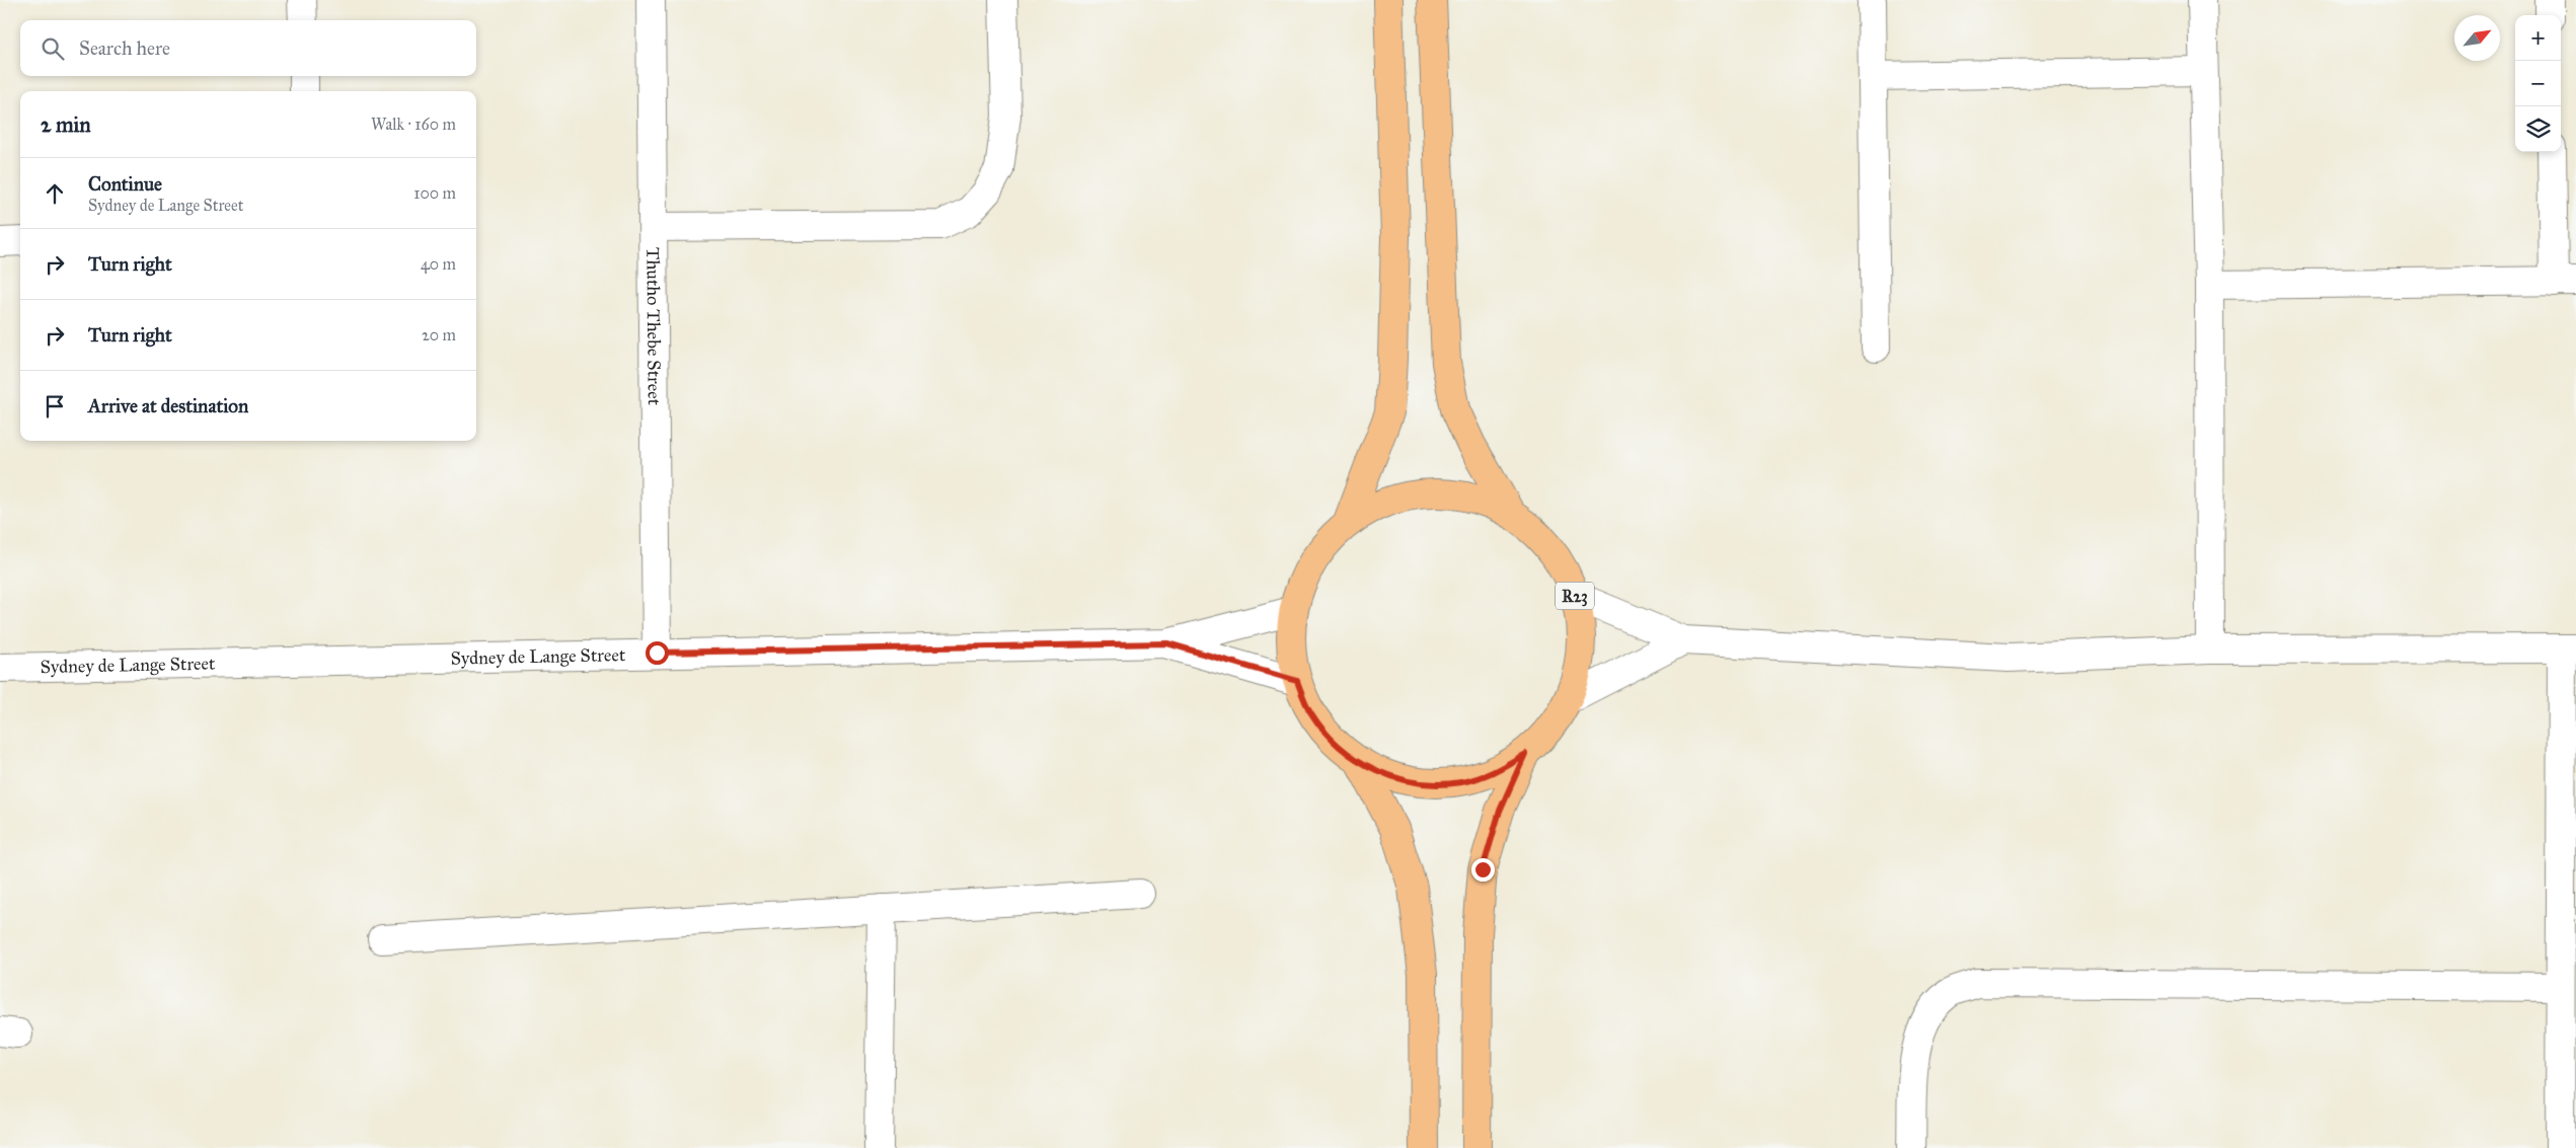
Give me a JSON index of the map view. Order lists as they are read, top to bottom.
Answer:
{
  "streets": {
    "main road": ["R23"],
    "street": ["Thutho Thebe Street", "Sydney de Lange Street"]
  },
  "crossings": [
    ["Thutho Thebe Street", "Sydney de Lange Street"],
    ["R23", "Sydney de Lange Street"]
  ],
  "north": "top right",
  "page": {
    "map_buttons": ["+", "−"],
    "search": "Search here",
    "heading": ["2 min", "Walk · 160 m"],
    "list": [
      ["Continue", "Sydney de Lange Street", "100 m"],
      ["Turn right", "40 m"],
      ["Turn right", "20 m"],
      "Arrive at destination"
    ]
  }
}
